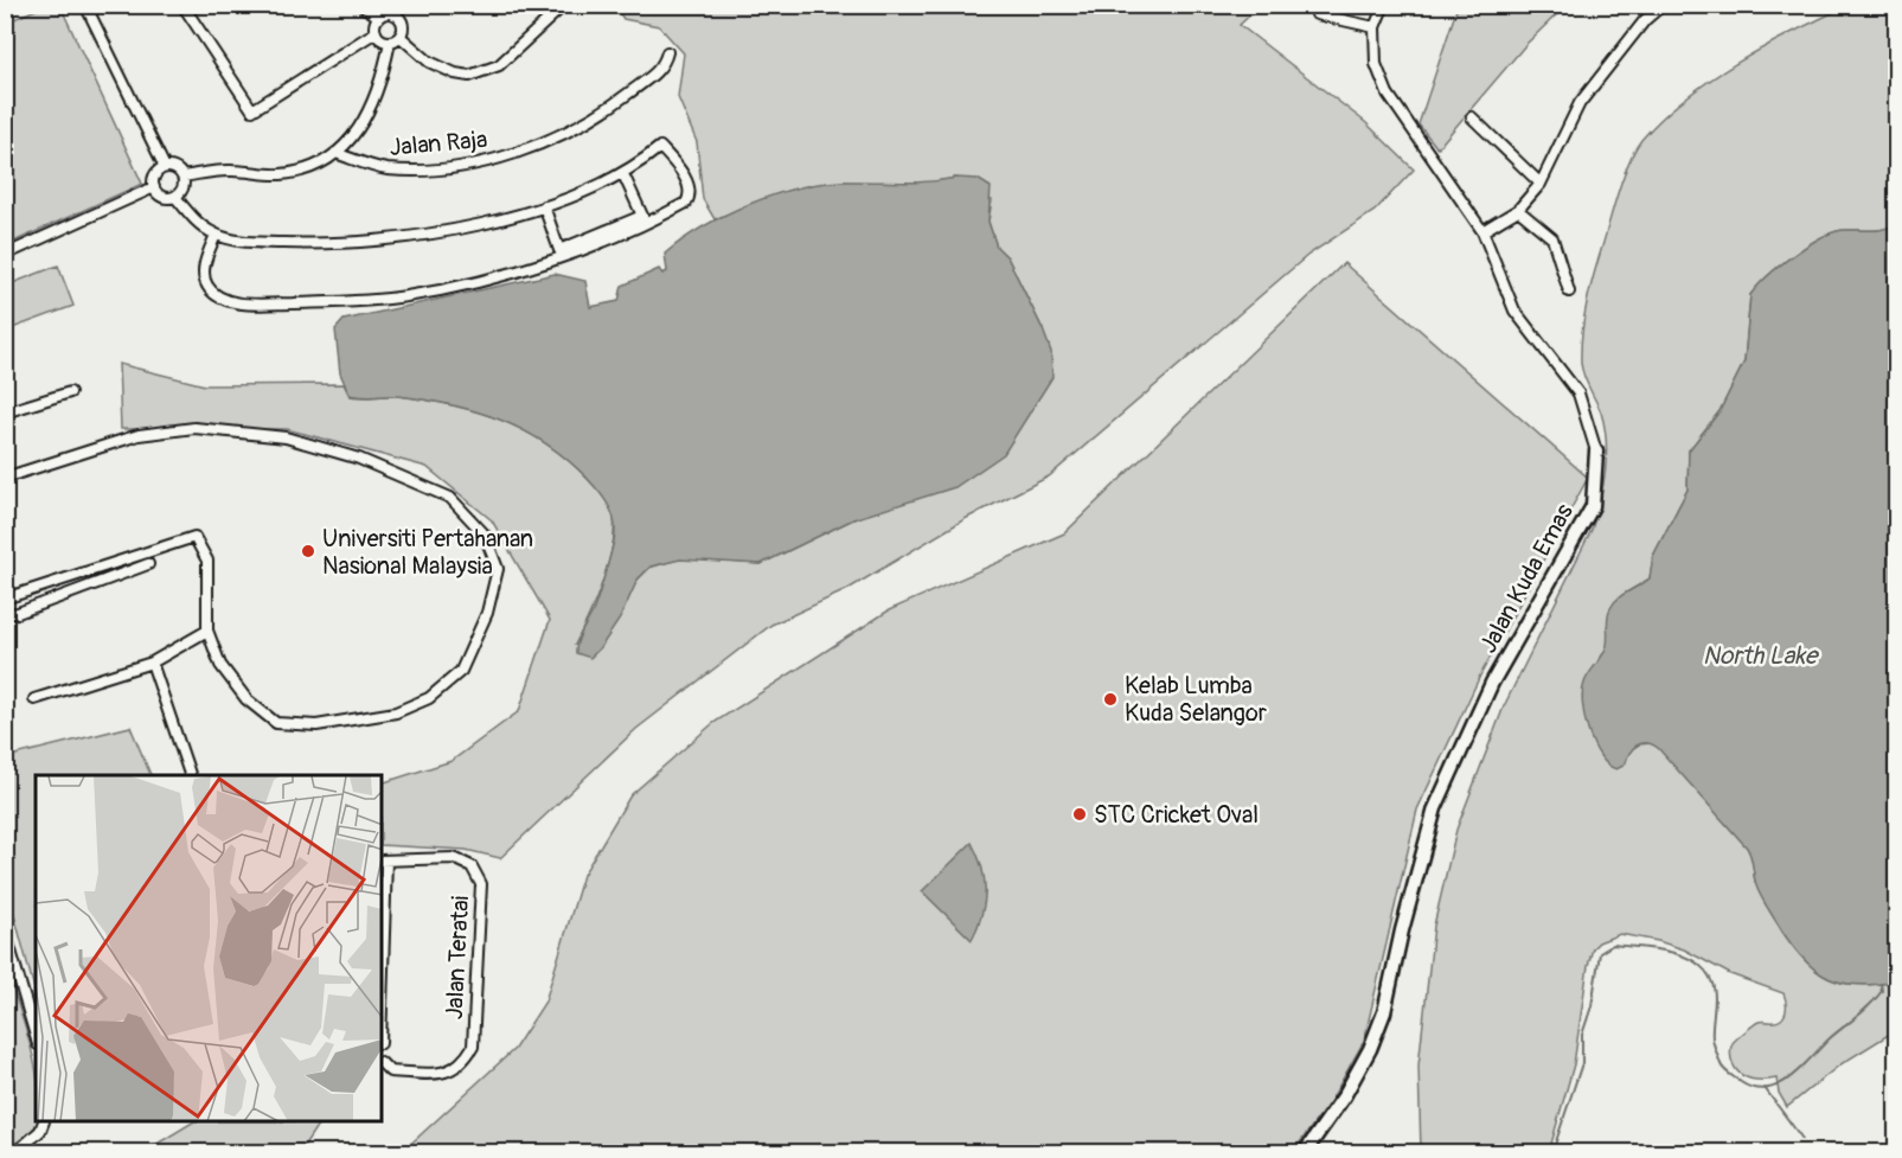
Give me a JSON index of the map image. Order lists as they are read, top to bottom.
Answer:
{
  "streets": {
    "street": ["Jalan Raja", "Jalan Kuda Emas", "Jalan Teratai"]
  },
  "water": ["North Lake"],
  "places": ["Universiti Pertahanan Nasional Malaysia", "Kelab Lumba Kuda Selangor", "STC Cricket Oval"]
}
